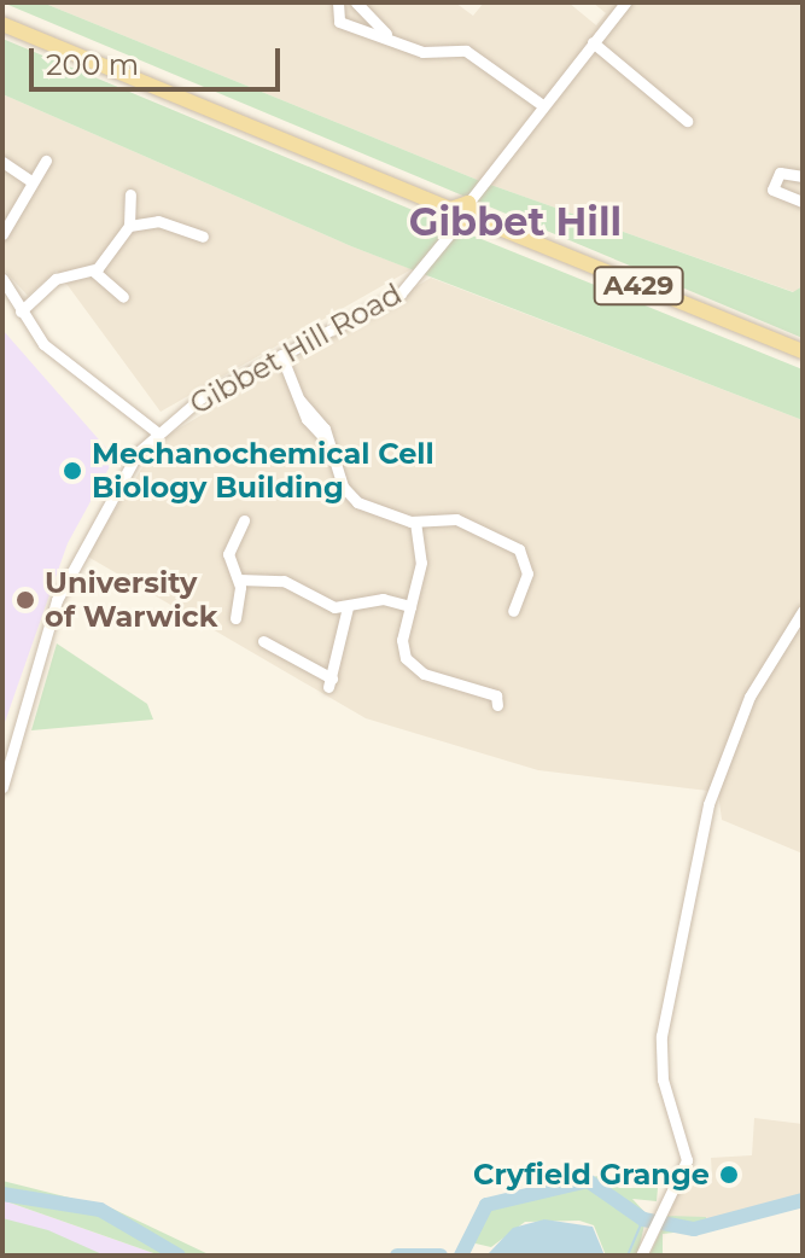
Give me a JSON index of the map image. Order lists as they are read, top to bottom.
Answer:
{
  "streets": {
    "main road": ["A429"],
    "street": ["Gibbet Hill Road"]
  },
  "districts": ["Gibbet Hill"],
  "places": ["Mechanochemical Cell Biology Building", "University of Warwick", "Cryfield Grange"],
  "scale_bar": "200 m"
}
